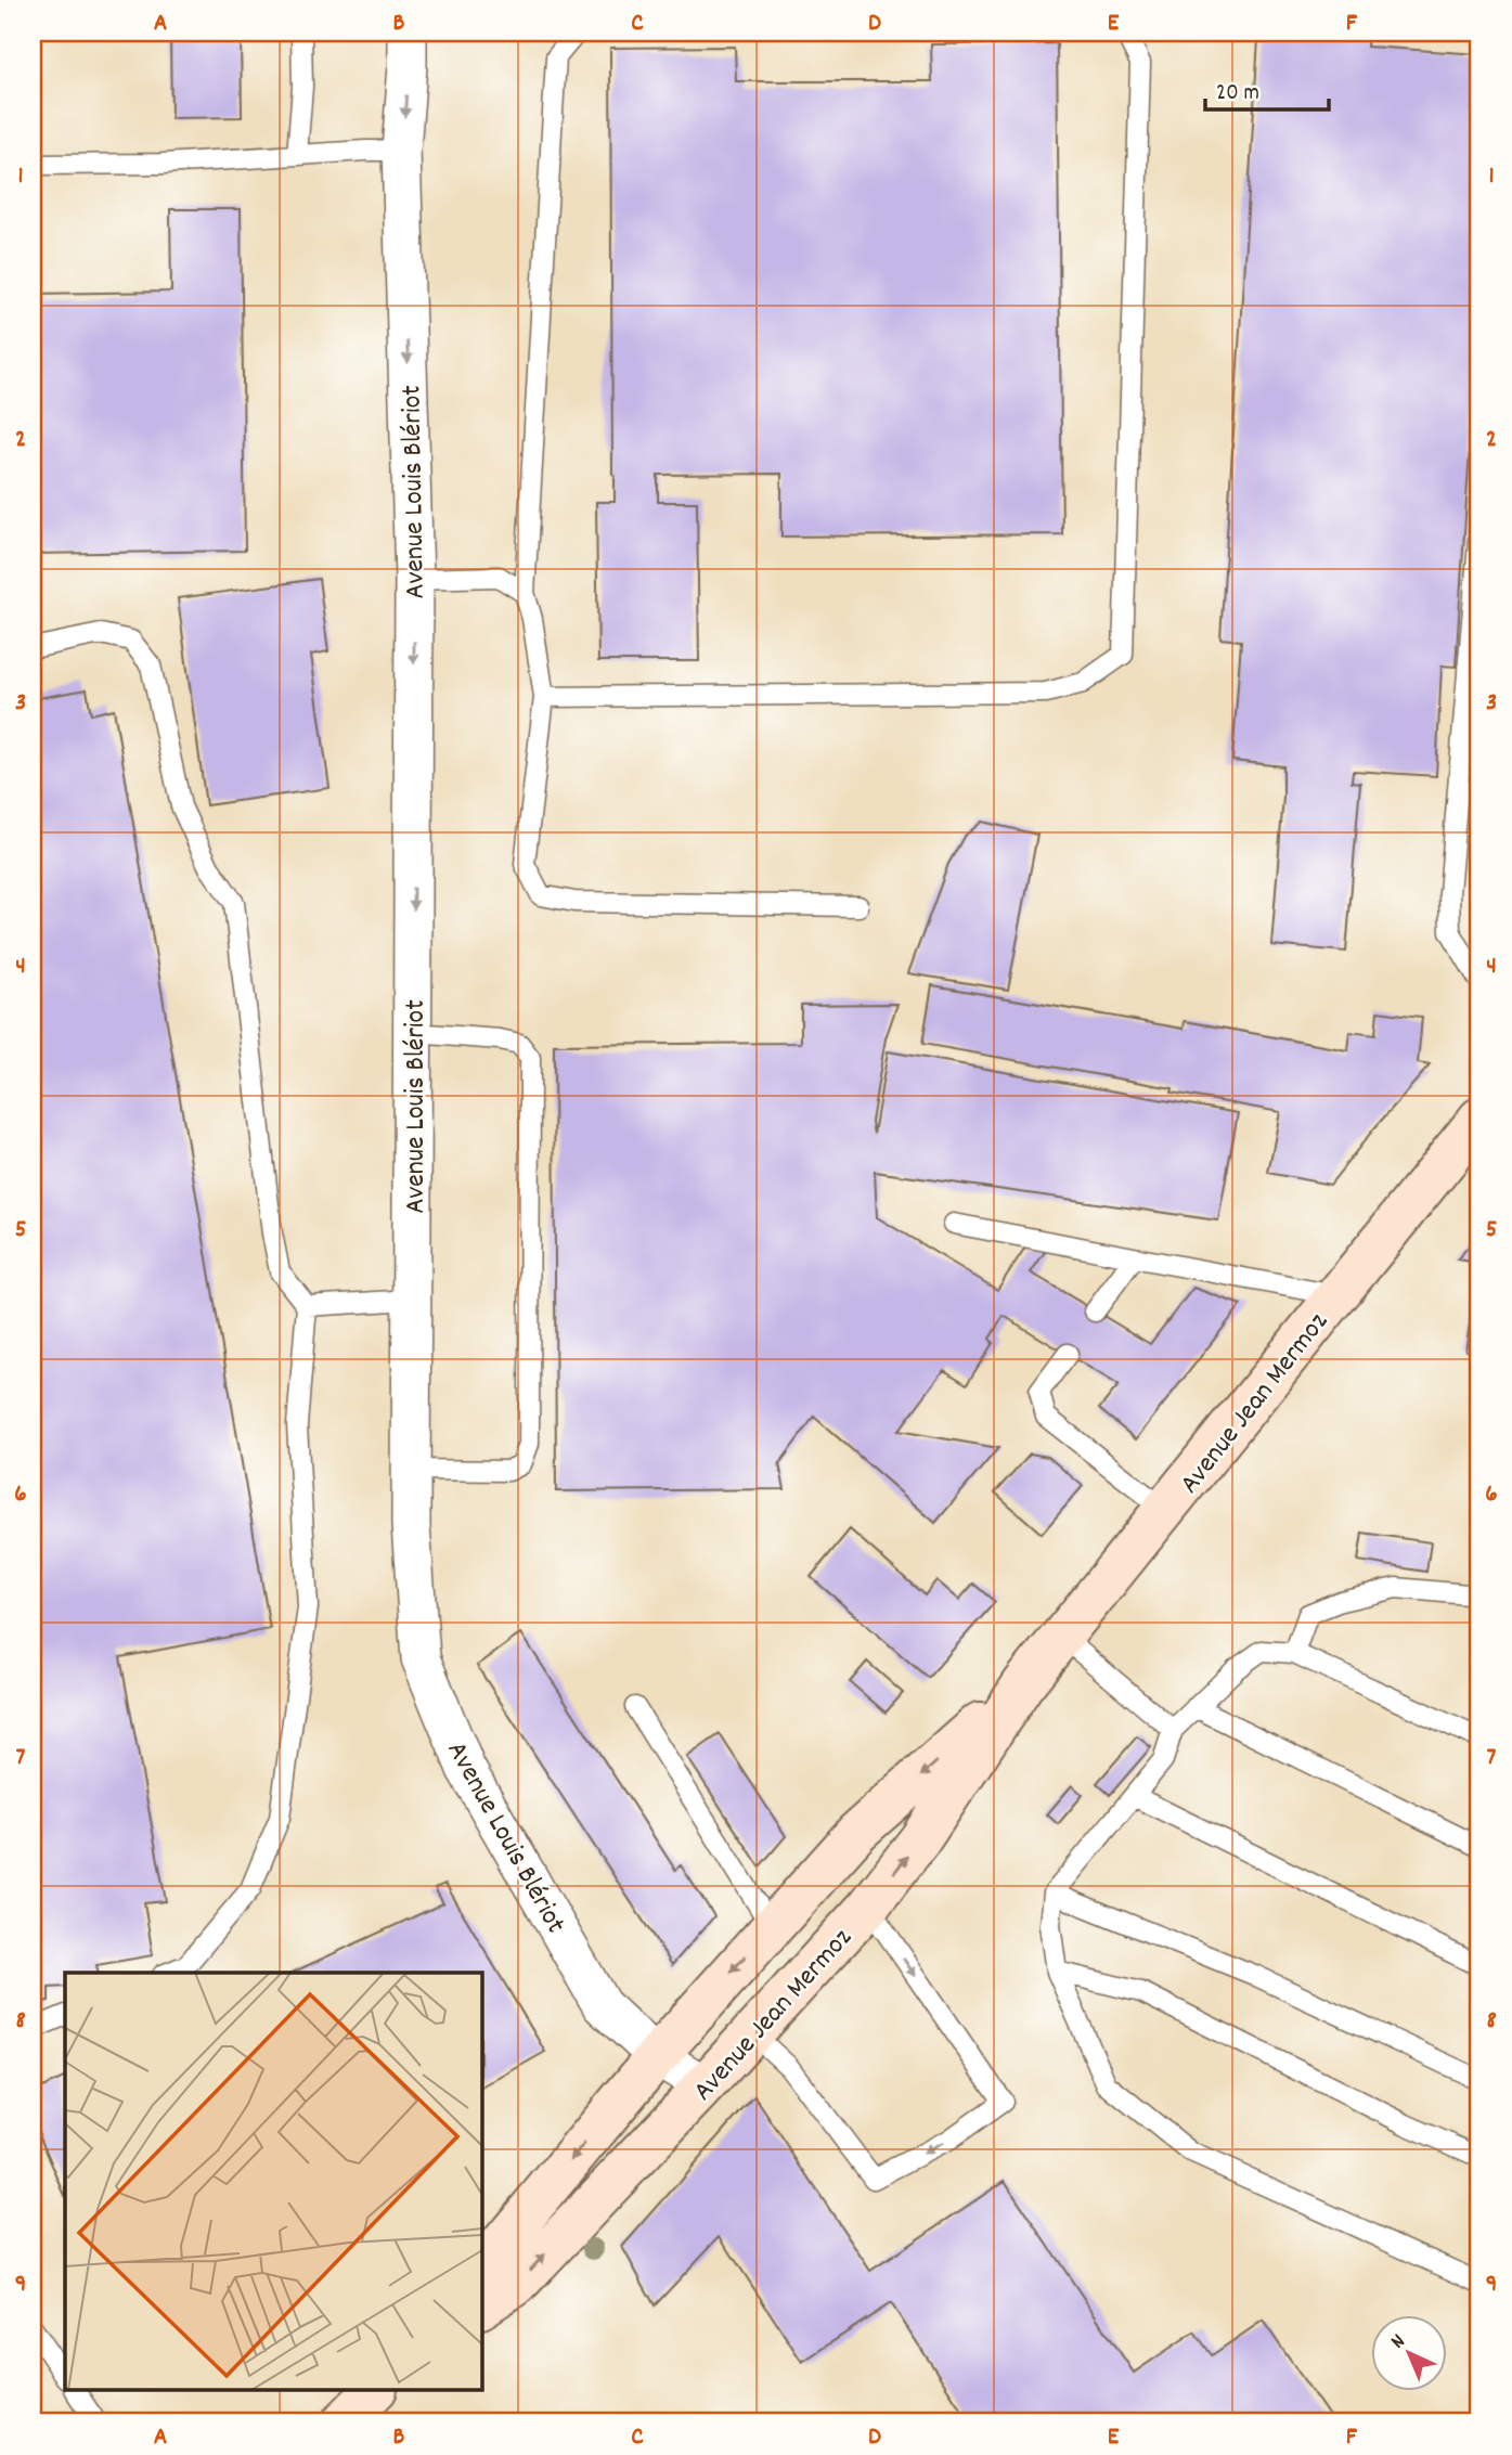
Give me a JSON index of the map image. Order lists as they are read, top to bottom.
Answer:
{
  "streets": {
    "main road": ["Avenue Jean Mermoz"],
    "street": ["Avenue Louis Blériot"]
  },
  "crossings": [
    ["Avenue Louis Blériot", "Avenue Jean Mermoz"]
  ],
  "one_way": ["Avenue Louis Blériot"],
  "scale_bar": "20 m",
  "north": "top left",
  "grid": {
    "columns": [
      "A",
      "B",
      "C",
      "D",
      "E",
      "F"
    ],
    "rows": [
      "1",
      "2",
      "3",
      "4",
      "5",
      "6",
      "7",
      "8",
      "9"
    ]
  }
}
